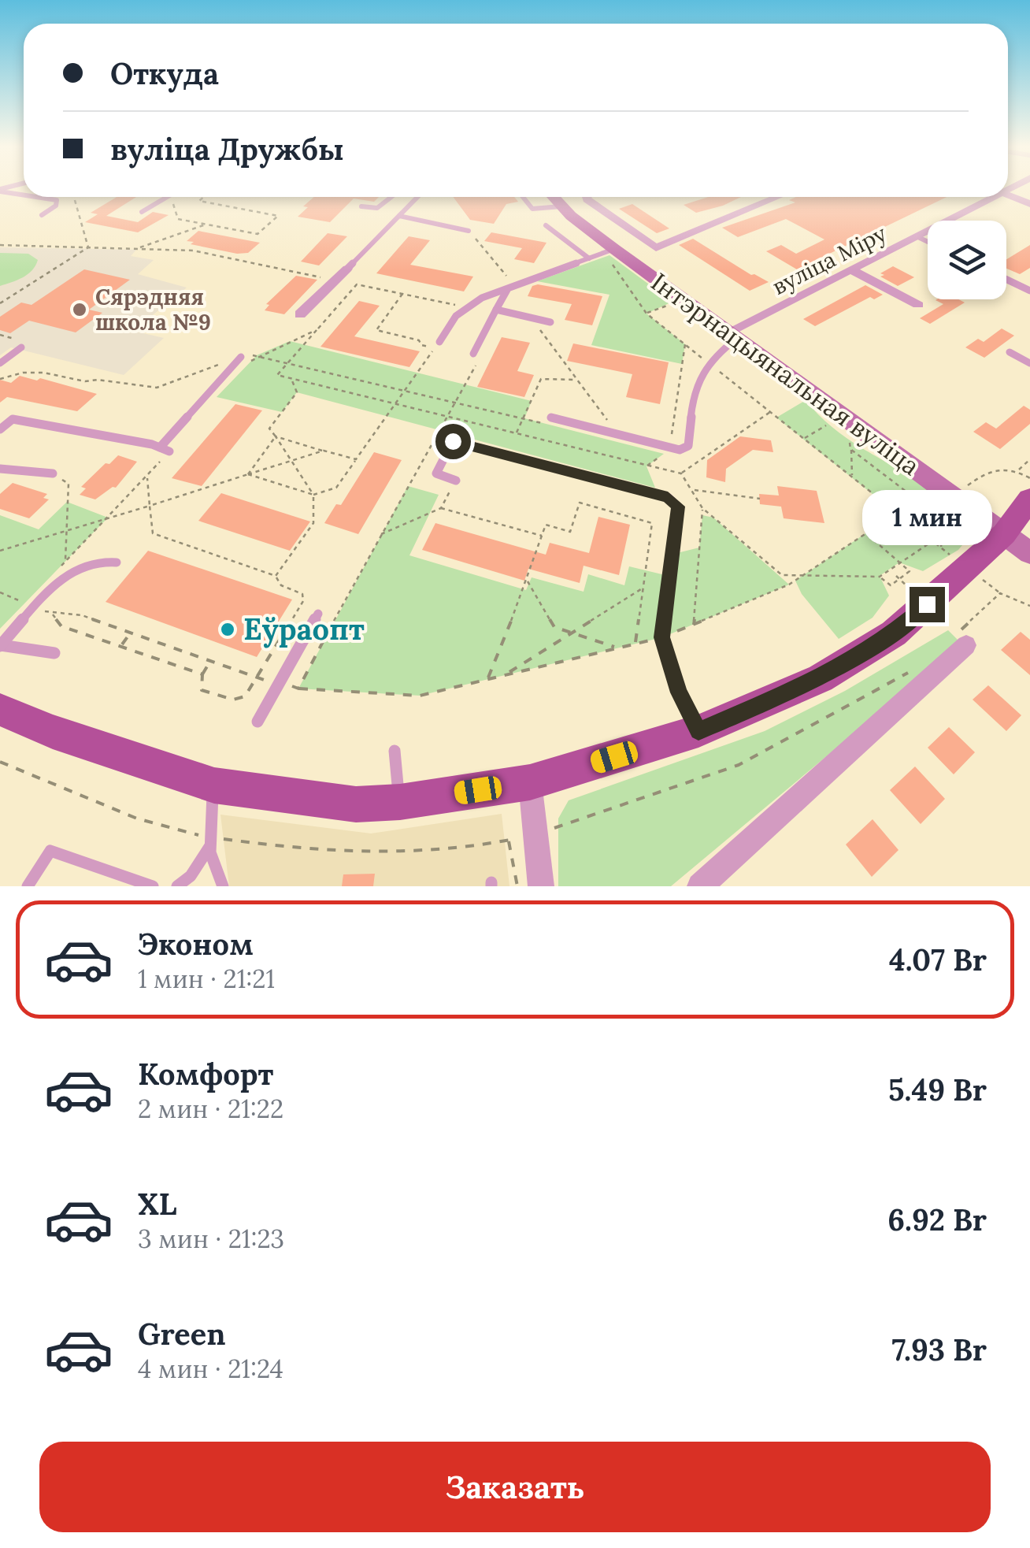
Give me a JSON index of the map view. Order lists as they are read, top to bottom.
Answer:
{
  "streets": {
    "main road": ["Інтэрнацыянальная вуліца"],
    "street": ["вуліца Міру"]
  },
  "crossings": [
    ["вуліца Міру", "Інтэрнацыянальная вуліца"]
  ],
  "places": ["Сярэдняя школа №9", "Еўраопт"],
  "page": {
    "banner": ["Откуда", "вуліца Дружбы"],
    "bubble": "1 мин",
    "list": [
      {
        "name": "Эконом",
        "note": "1 мин · 21:21",
        "value": "4.07 Br"
      },
      {
        "name": "Комфорт",
        "note": "2 мин · 21:22",
        "value": "5.49 Br"
      },
      {
        "name": "XL",
        "note": "3 мин · 21:23",
        "value": "6.92 Br"
      },
      {
        "name": "Green",
        "note": "4 мин · 21:24",
        "value": "7.93 Br"
      }
    ],
    "buttons": "Заказать"
  }
}
